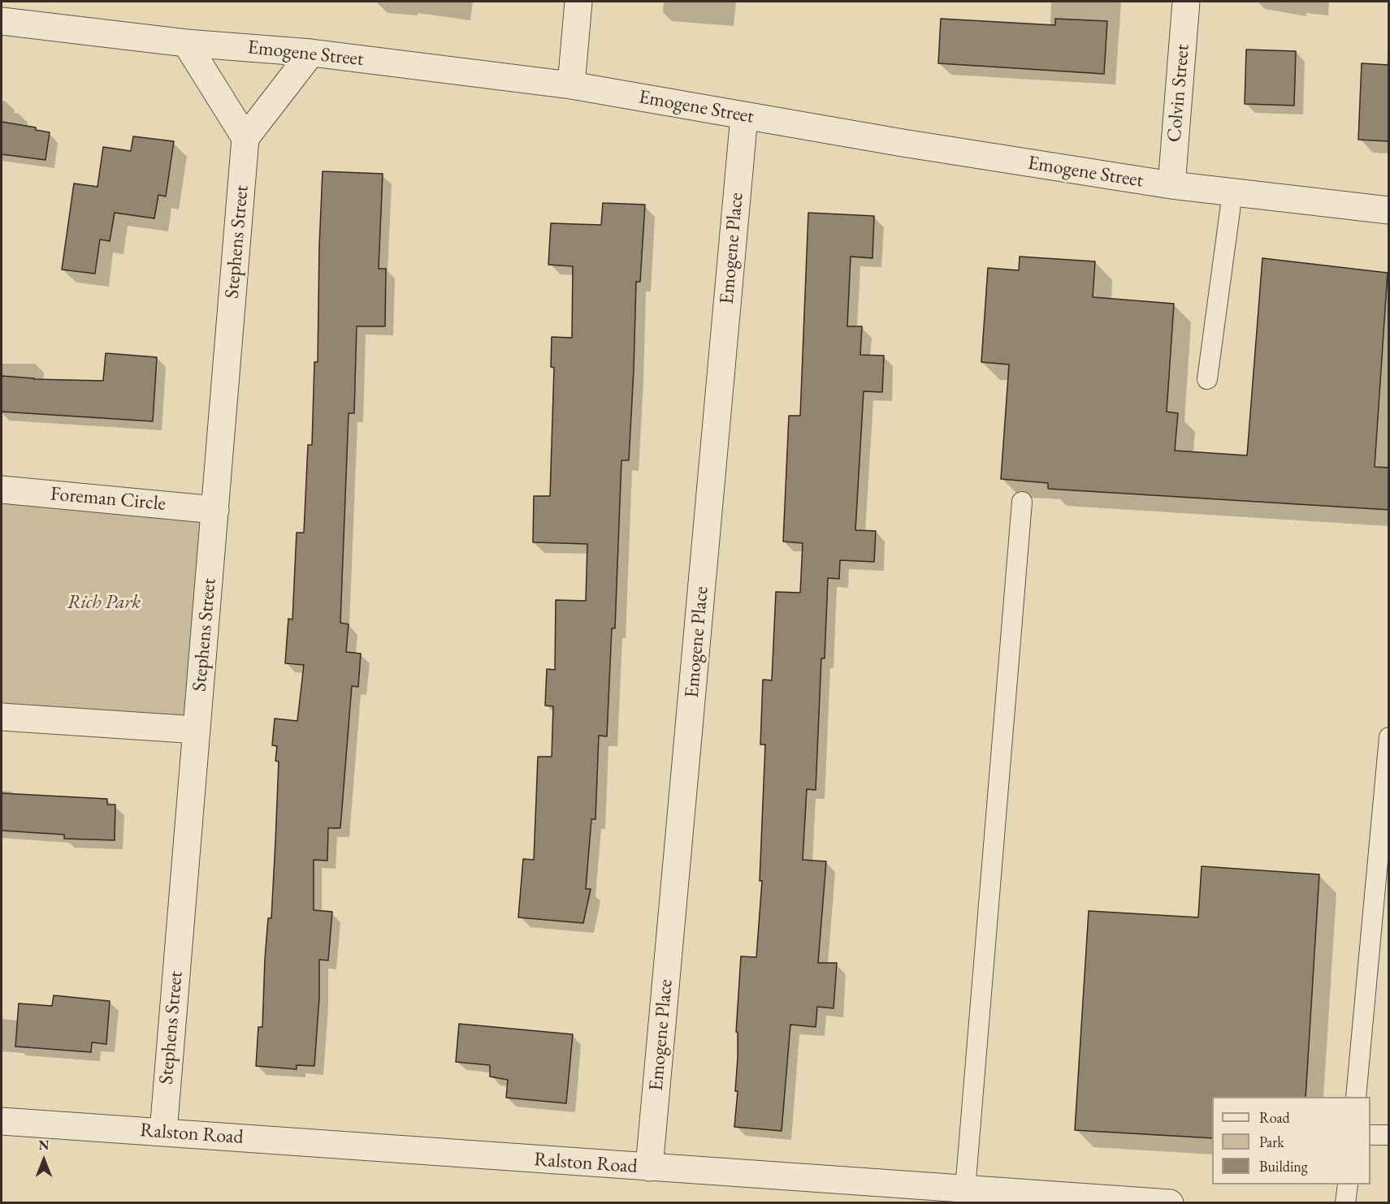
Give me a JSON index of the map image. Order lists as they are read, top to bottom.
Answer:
{
  "streets": {
    "street": [
      "Emogene Street",
      "Colvin Street",
      "Stephens Street",
      "Emogene Place",
      "Foreman Circle",
      "Ralston Road"
    ]
  },
  "crossings": [
    ["Emogene Street", "Colvin Street"],
    ["Emogene Street", "Emogene Place"],
    ["Stephens Street", "Foreman Circle"],
    ["Stephens Street", "Ralston Road"],
    ["Emogene Place", "Ralston Road"]
  ],
  "parks": ["Rich Park"],
  "legend": ["Road", "Park", "Building"],
  "north": "top"
}
